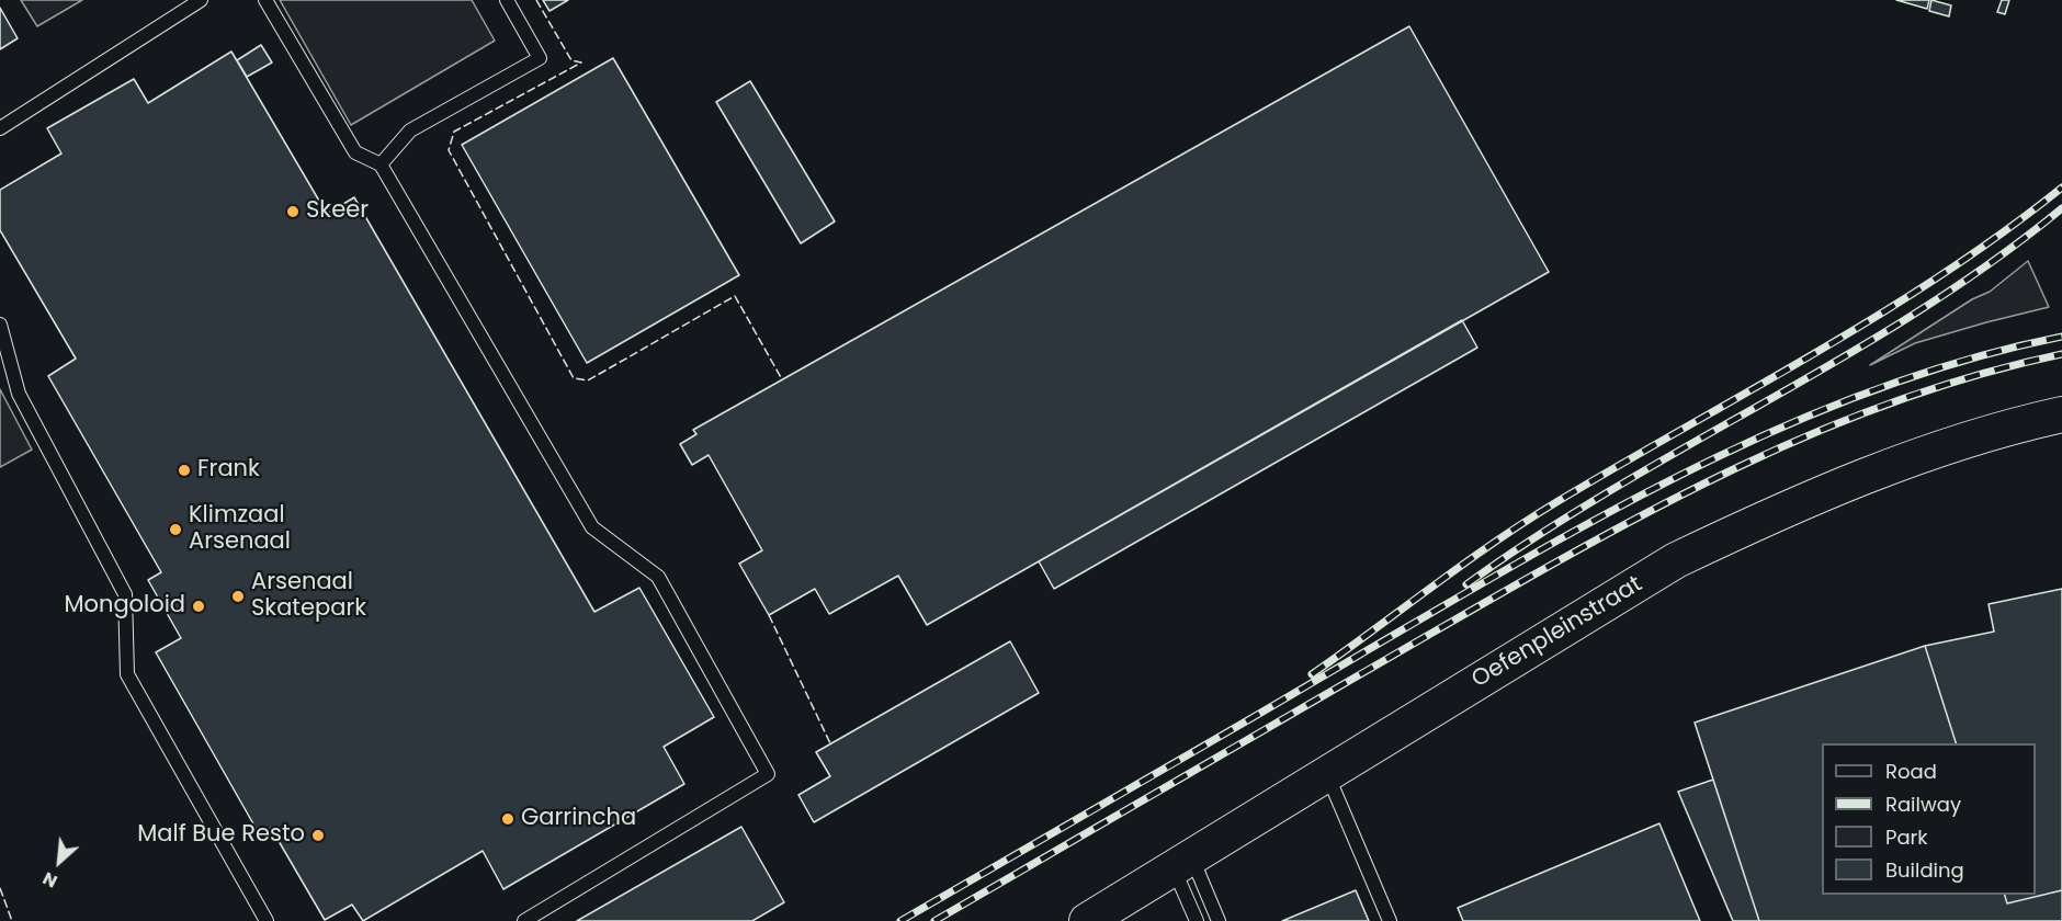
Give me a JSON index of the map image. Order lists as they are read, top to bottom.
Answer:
{
  "streets": {
    "street": ["Oefenpleinstraat"]
  },
  "places": [
    "Skeer",
    "Frank",
    "Klimzaal Arsenaal",
    "Arsenaal Skatepark",
    "Mongoloid",
    "Garrincha",
    "Malf Bue Resto"
  ],
  "legend": [
    "Road",
    "Railway",
    "Park",
    "Building"
  ],
  "north": "bottom left"
}
